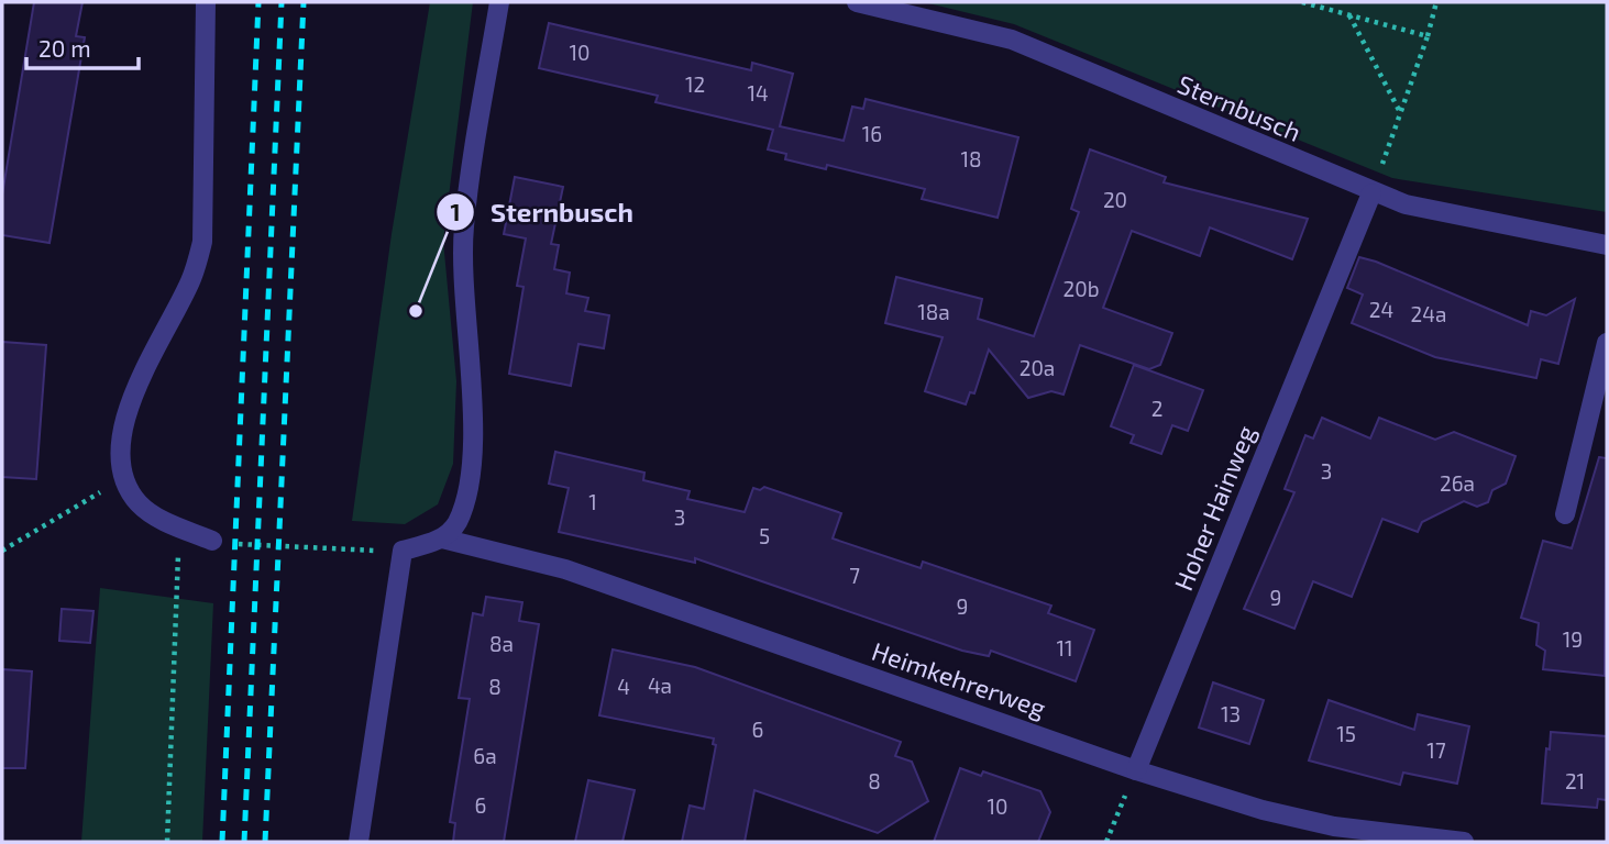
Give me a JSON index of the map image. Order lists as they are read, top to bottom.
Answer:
{
  "streets": {
    "street": ["Sternbusch", "Hoher Hainweg", "Heimkehrerweg"]
  },
  "crossings": [
    ["Sternbusch", "Hoher Hainweg"],
    ["Hoher Hainweg", "Heimkehrerweg"]
  ],
  "places": ["Sternbusch"],
  "house_numbers": [
    "10",
    "12",
    "14",
    "16",
    "18",
    "20",
    "20b",
    "24",
    "18a",
    "24a",
    "20a",
    "2",
    "3",
    "26a",
    "1",
    "3",
    "5",
    "7",
    "9",
    "9",
    "19",
    "8a",
    "11",
    "4a",
    "8",
    "4",
    "13",
    "6",
    "15",
    "17",
    "6a",
    "8",
    "21",
    "6",
    "10"
  ],
  "scale_bar": "20 m"
}
